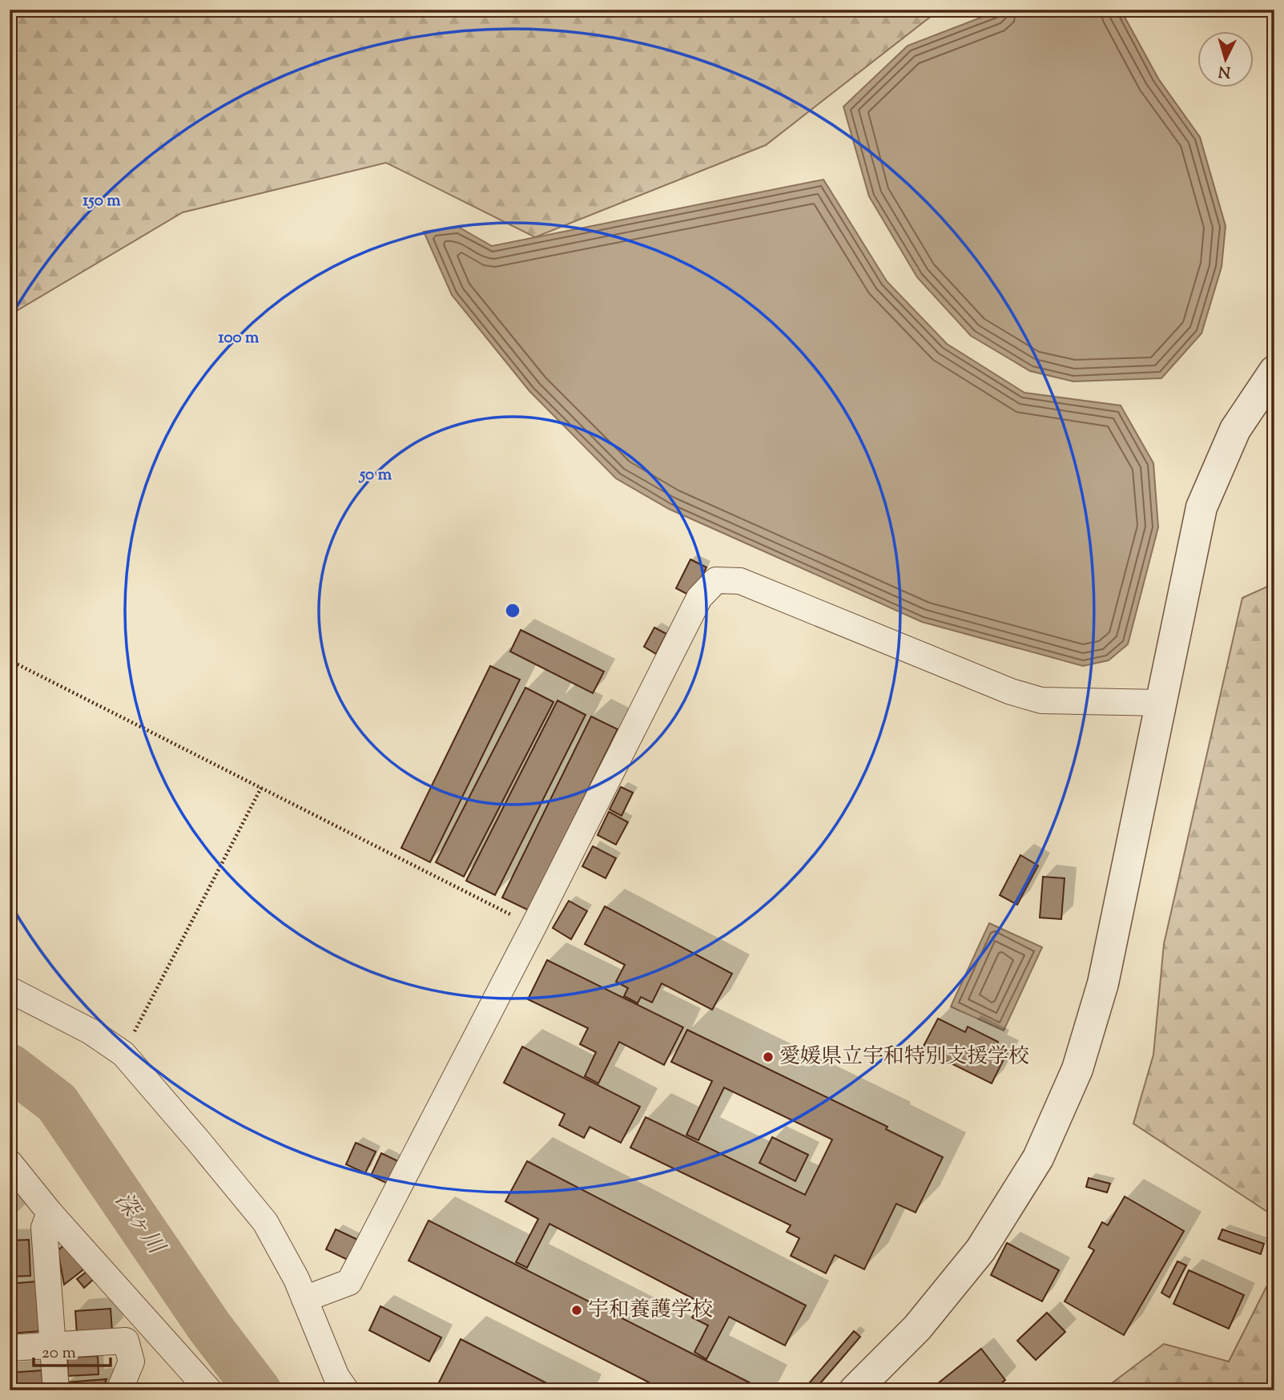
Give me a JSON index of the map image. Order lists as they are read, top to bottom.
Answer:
{
  "water": ["深ヶ川"],
  "places": ["愛媛県立宇和特別支援学校", "宇和養護学校"],
  "scale_bar": "20 m",
  "north": "bottom",
  "rings": ["150 m", "100 m", "50 m"]
}
